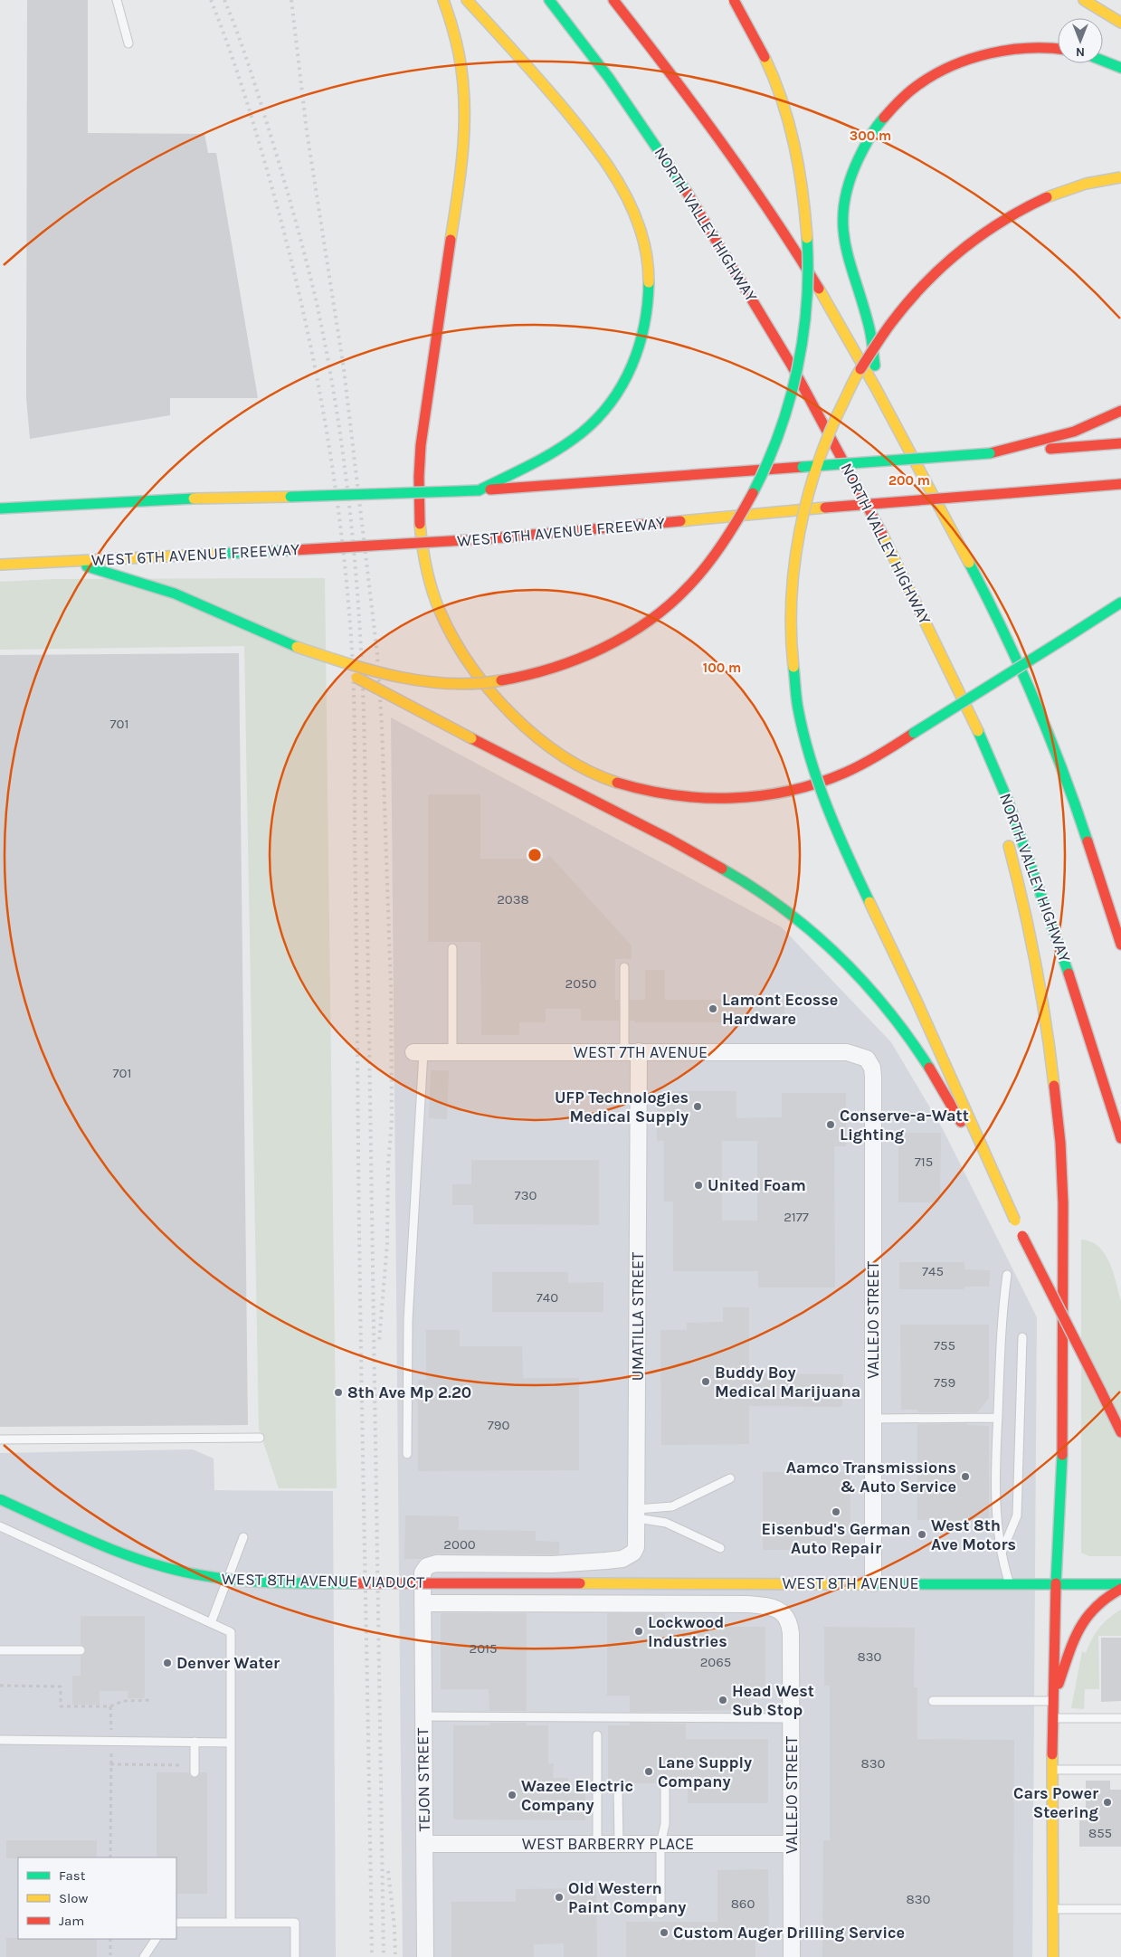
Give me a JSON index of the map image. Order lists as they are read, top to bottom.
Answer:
{
  "streets": {
    "main road": [
      "NORTH VALLEY HIGHWAY",
      "WEST 6TH AVENUE FREEWAY",
      "WEST 8TH AVENUE VIADUCT",
      "WEST 8TH AVENUE"
    ],
    "street": [
      "WEST 7TH AVENUE",
      "UMATILLA STREET",
      "VALLEJO STREET",
      "TEJON STREET",
      "WEST BARBERRY PLACE"
    ]
  },
  "crossings": [
    ["WEST 7TH AVENUE", "UMATILLA STREET"],
    ["WEST 7TH AVENUE", "VALLEJO STREET"],
    ["UMATILLA STREET", "TEJON STREET"],
    ["VALLEJO STREET", "WEST 8TH AVENUE"],
    ["VALLEJO STREET", "WEST BARBERRY PLACE"],
    ["WEST 8TH AVENUE VIADUCT", "WEST 8TH AVENUE"],
    ["WEST 8TH AVENUE", "TEJON STREET"],
    ["TEJON STREET", "WEST BARBERRY PLACE"]
  ],
  "places": [
    "Lamont Ecosse Hardware",
    "UFP Technologies Medical Supply",
    "Conserve-a-Watt Lighting",
    "United Foam",
    "Buddy Boy Medical Marijuana",
    "8th Ave Mp 2.20",
    "Aamco Transmissions & Auto Service",
    "Eisenbud's German Auto Repair",
    "West 8th Ave Motors",
    "Lockwood Industries",
    "Denver Water",
    "Head West Sub Stop",
    "Lane Supply Company",
    "Wazee Electric Company",
    "Cars Power Steering",
    "Old Western Paint Company",
    "Custom Auger Drilling Service"
  ],
  "house_numbers": [
    "701",
    "2038",
    "2050",
    "701",
    "715",
    "730",
    "2177",
    "745",
    "740",
    "755",
    "759",
    "790",
    "2000",
    "2015",
    "830",
    "2065",
    "830",
    "855",
    "830",
    "860"
  ],
  "legend": ["Fast", "Slow", "Jam"],
  "north": "bottom",
  "rings": ["300 m", "200 m", "100 m"]
}
